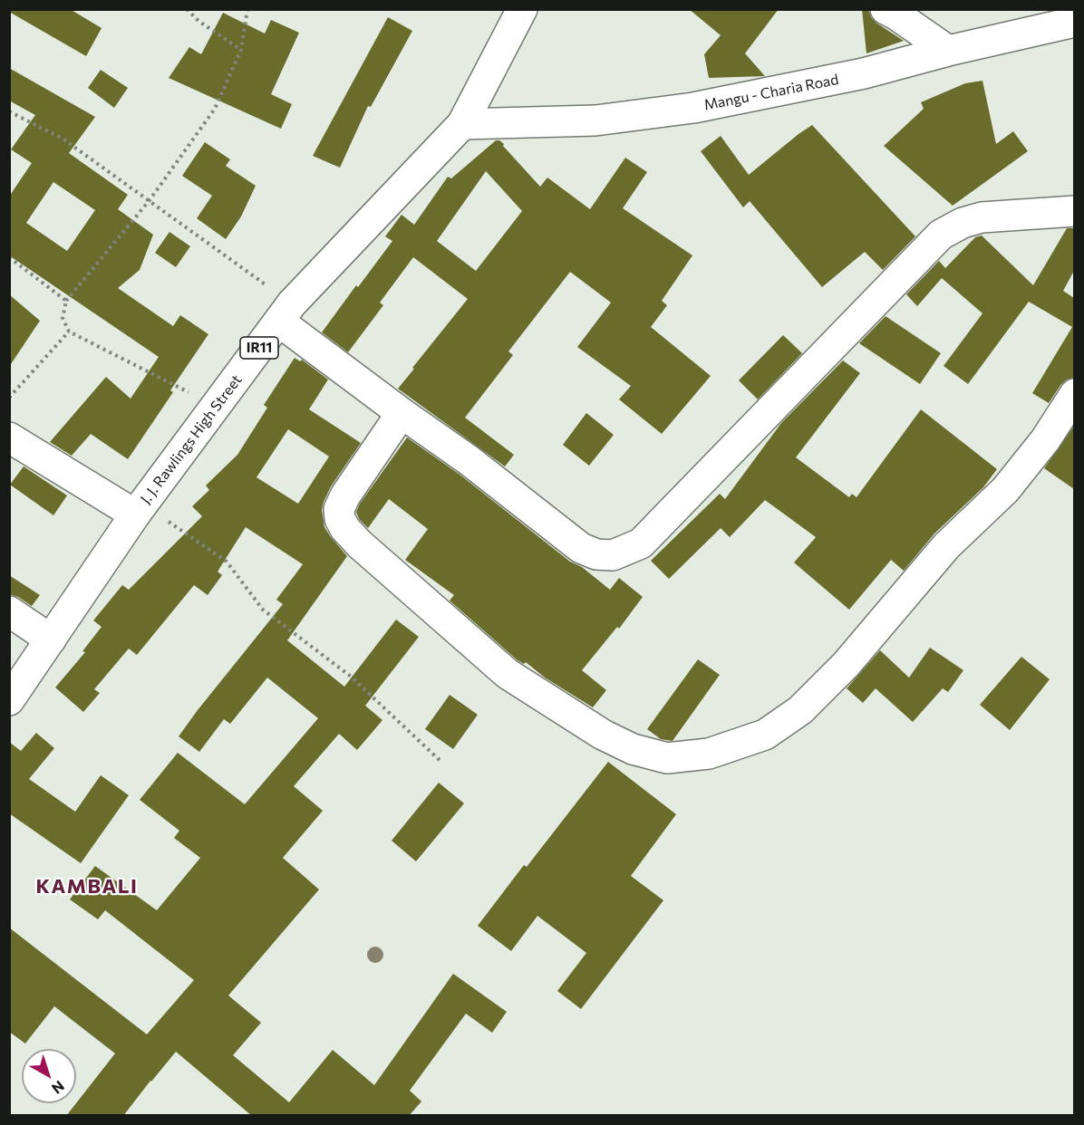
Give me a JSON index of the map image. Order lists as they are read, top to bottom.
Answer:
{
  "streets": {
    "street": ["Mangu - Charia Road", "IR11", "J. J. Rawlings High Street"]
  },
  "crossings": [
    ["Mangu - Charia Road", "J. J. Rawlings High Street"]
  ],
  "districts": ["KAMBALI"],
  "north": "bottom right"
}
